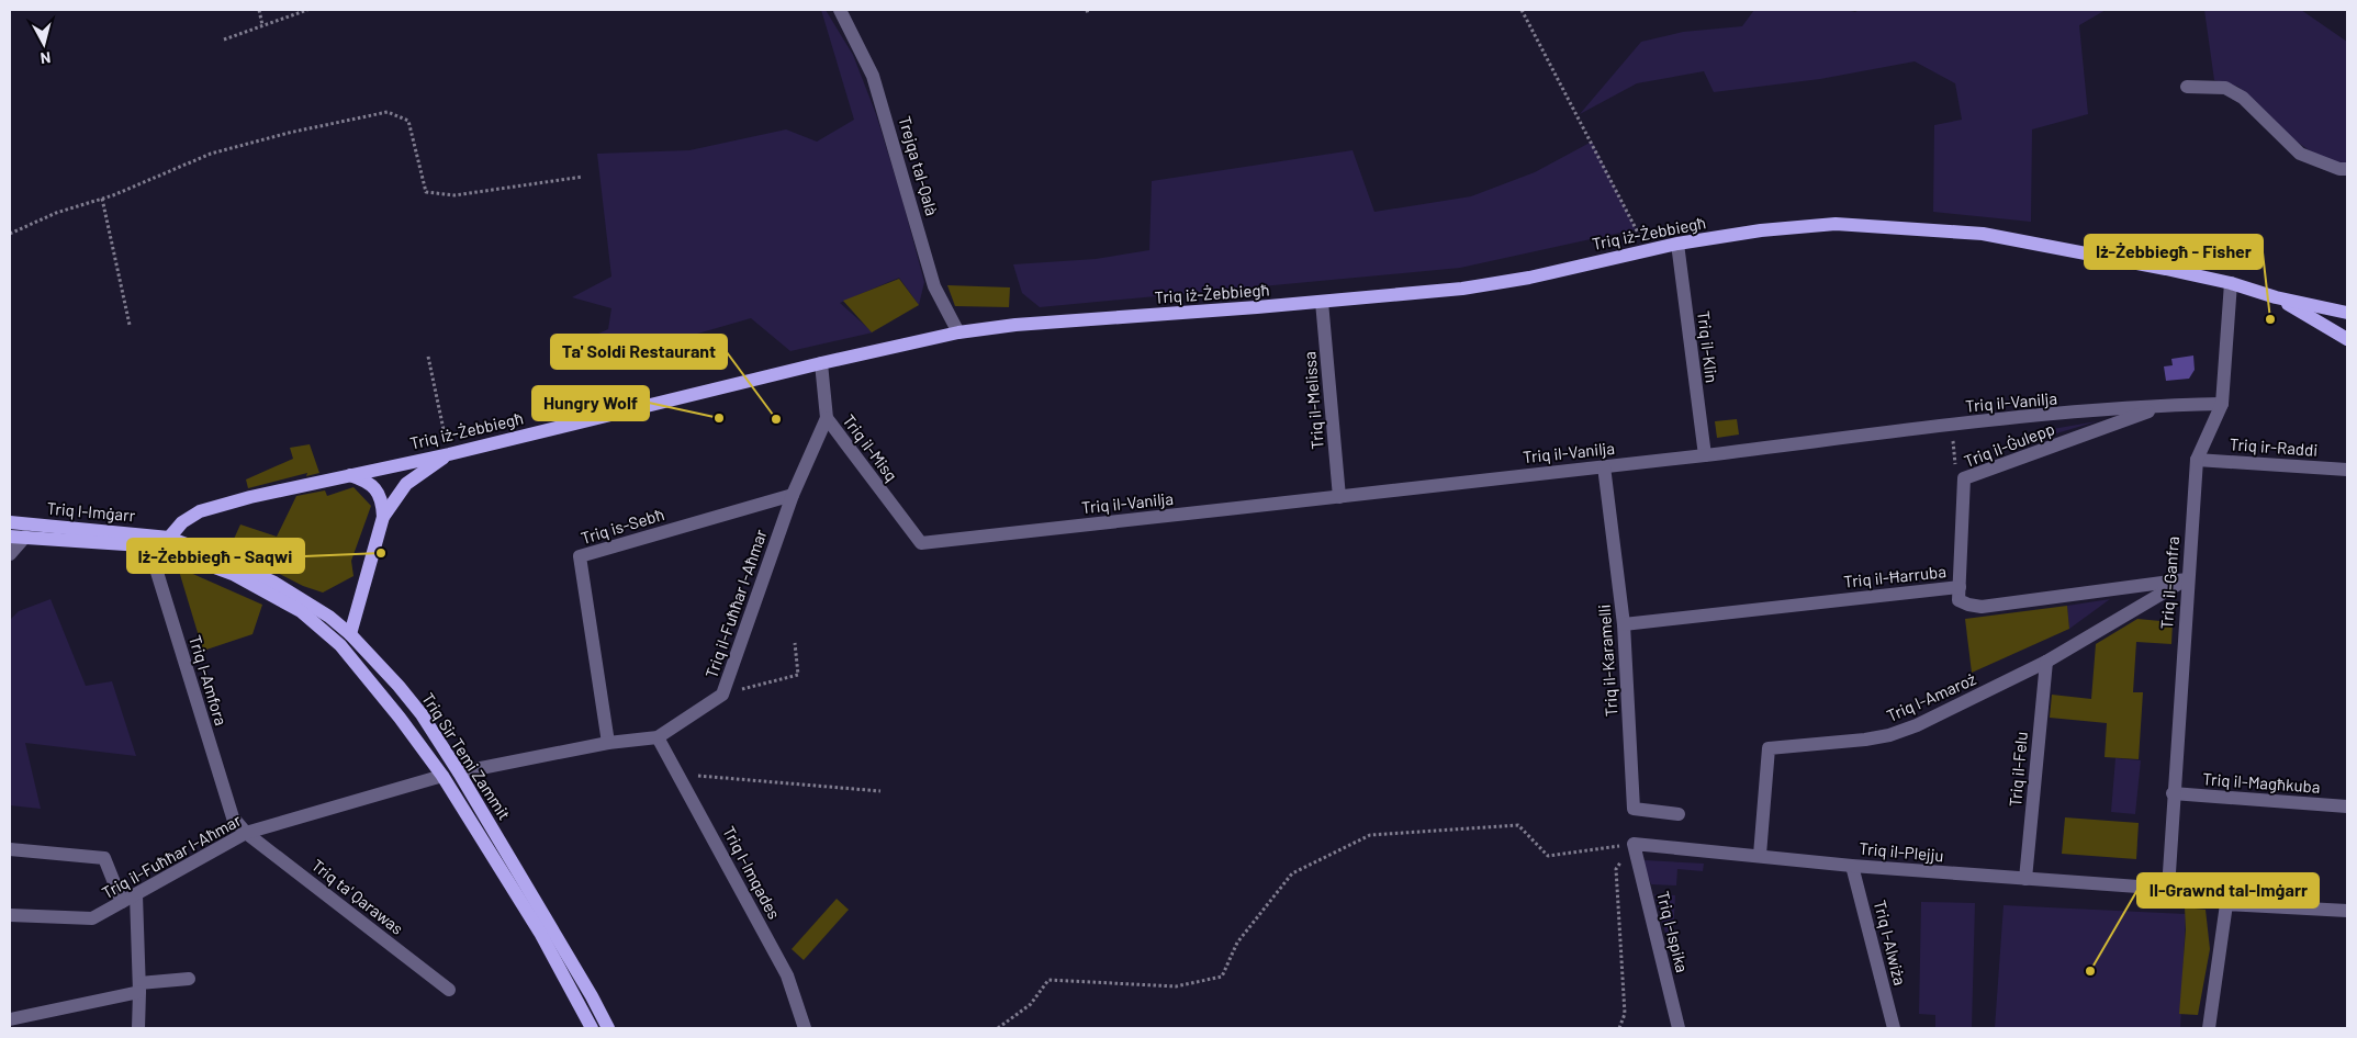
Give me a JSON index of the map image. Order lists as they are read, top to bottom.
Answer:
{
  "streets": {
    "main road": ["Triq iż-Żebbiegħ", "Triq l-Imġarr", "Triq Sir Temi Zammit"],
    "street": [
      "Trejqa tal-Qalà",
      "Triq il-Klin",
      "Triq il-Melissa",
      "Triq il-Vanilja",
      "Triq il-Ġulepp",
      "Triq ir-Raddi",
      "Triq il-Misq",
      "Triq is-Sebħ",
      "Triq il-Ħarruba",
      "Triq il-Ganfra",
      "Triq il-Fuħħar l-Aħmar",
      "Triq il-Karamelli",
      "Triq l-Amfora",
      "Triq l-Amaroż",
      "Triq il-Felu",
      "Triq il-Magħkuba",
      "Triq il-Plejju",
      "Triq l-Imqades",
      "Triq ta' Qarawas",
      "Triq l-Ispika",
      "Triq l-Alwiża"
    ]
  },
  "crossings": [
    ["Trejqa tal-Qalà", "Triq iż-Żebbiegħ"],
    ["Triq iż-Żebbiegħ", "Triq il-Klin"],
    ["Triq iż-Żebbiegħ", "Triq il-Melissa"],
    ["Triq iż-Żebbiegħ", "Triq il-Misq"],
    ["Triq iż-Żebbiegħ", "Triq l-Imġarr"],
    ["Triq iż-Żebbiegħ", "Triq il-Ganfra"],
    ["Triq iż-Żebbiegħ", "Triq l-Amfora"],
    ["Triq iż-Żebbiegħ", "Triq Sir Temi Zammit"],
    ["Triq il-Klin", "Triq il-Vanilja"],
    ["Triq il-Melissa", "Triq il-Vanilja"],
    ["Triq il-Vanilja", "Triq il-Ġulepp"],
    ["Triq il-Vanilja", "Triq il-Misq"],
    ["Triq il-Vanilja", "Triq il-Ganfra"],
    ["Triq il-Vanilja", "Triq il-Karamelli"],
    ["Triq il-Ġulepp", "Triq il-Ħarruba"],
    ["Triq ir-Raddi", "Triq il-Ganfra"],
    ["Triq il-Misq", "Triq il-Fuħħar l-Aħmar"],
    ["Triq l-Imġarr", "Triq l-Amfora"],
    ["Triq l-Imġarr", "Triq Sir Temi Zammit"],
    ["Triq is-Sebħ", "Triq il-Fuħħar l-Aħmar"],
    ["Triq il-Ħarruba", "Triq il-Ganfra"],
    ["Triq il-Ħarruba", "Triq il-Karamelli"],
    ["Triq il-Ħarruba", "Triq l-Amaroż"],
    ["Triq il-Ganfra", "Triq l-Amaroż"],
    ["Triq il-Ganfra", "Triq il-Magħkuba"],
    ["Triq il-Ganfra", "Triq il-Plejju"],
    ["Triq il-Fuħħar l-Aħmar", "Triq l-Amfora"],
    ["Triq il-Fuħħar l-Aħmar", "Triq Sir Temi Zammit"],
    ["Triq il-Fuħħar l-Aħmar", "Triq l-Imqades"],
    ["Triq il-Fuħħar l-Aħmar", "Triq ta' Qarawas"],
    ["Triq l-Amfora", "Triq Sir Temi Zammit"],
    ["Triq l-Amfora", "Triq ta' Qarawas"],
    ["Triq l-Amaroż", "Triq il-Felu"],
    ["Triq l-Amaroż", "Triq il-Plejju"],
    ["Triq il-Felu", "Triq il-Plejju"],
    ["Triq il-Plejju", "Triq l-Ispika"],
    ["Triq il-Plejju", "Triq l-Alwiża"]
  ],
  "places": [
    "Iż-Żebbiegħ - Fisher",
    "Hungry Wolf",
    "Ta' Soldi Restaurant",
    "Iż-Żebbiegħ - Saqwi",
    "Il-Grawnd tal-Imġarr"
  ],
  "north": "bottom"
}
